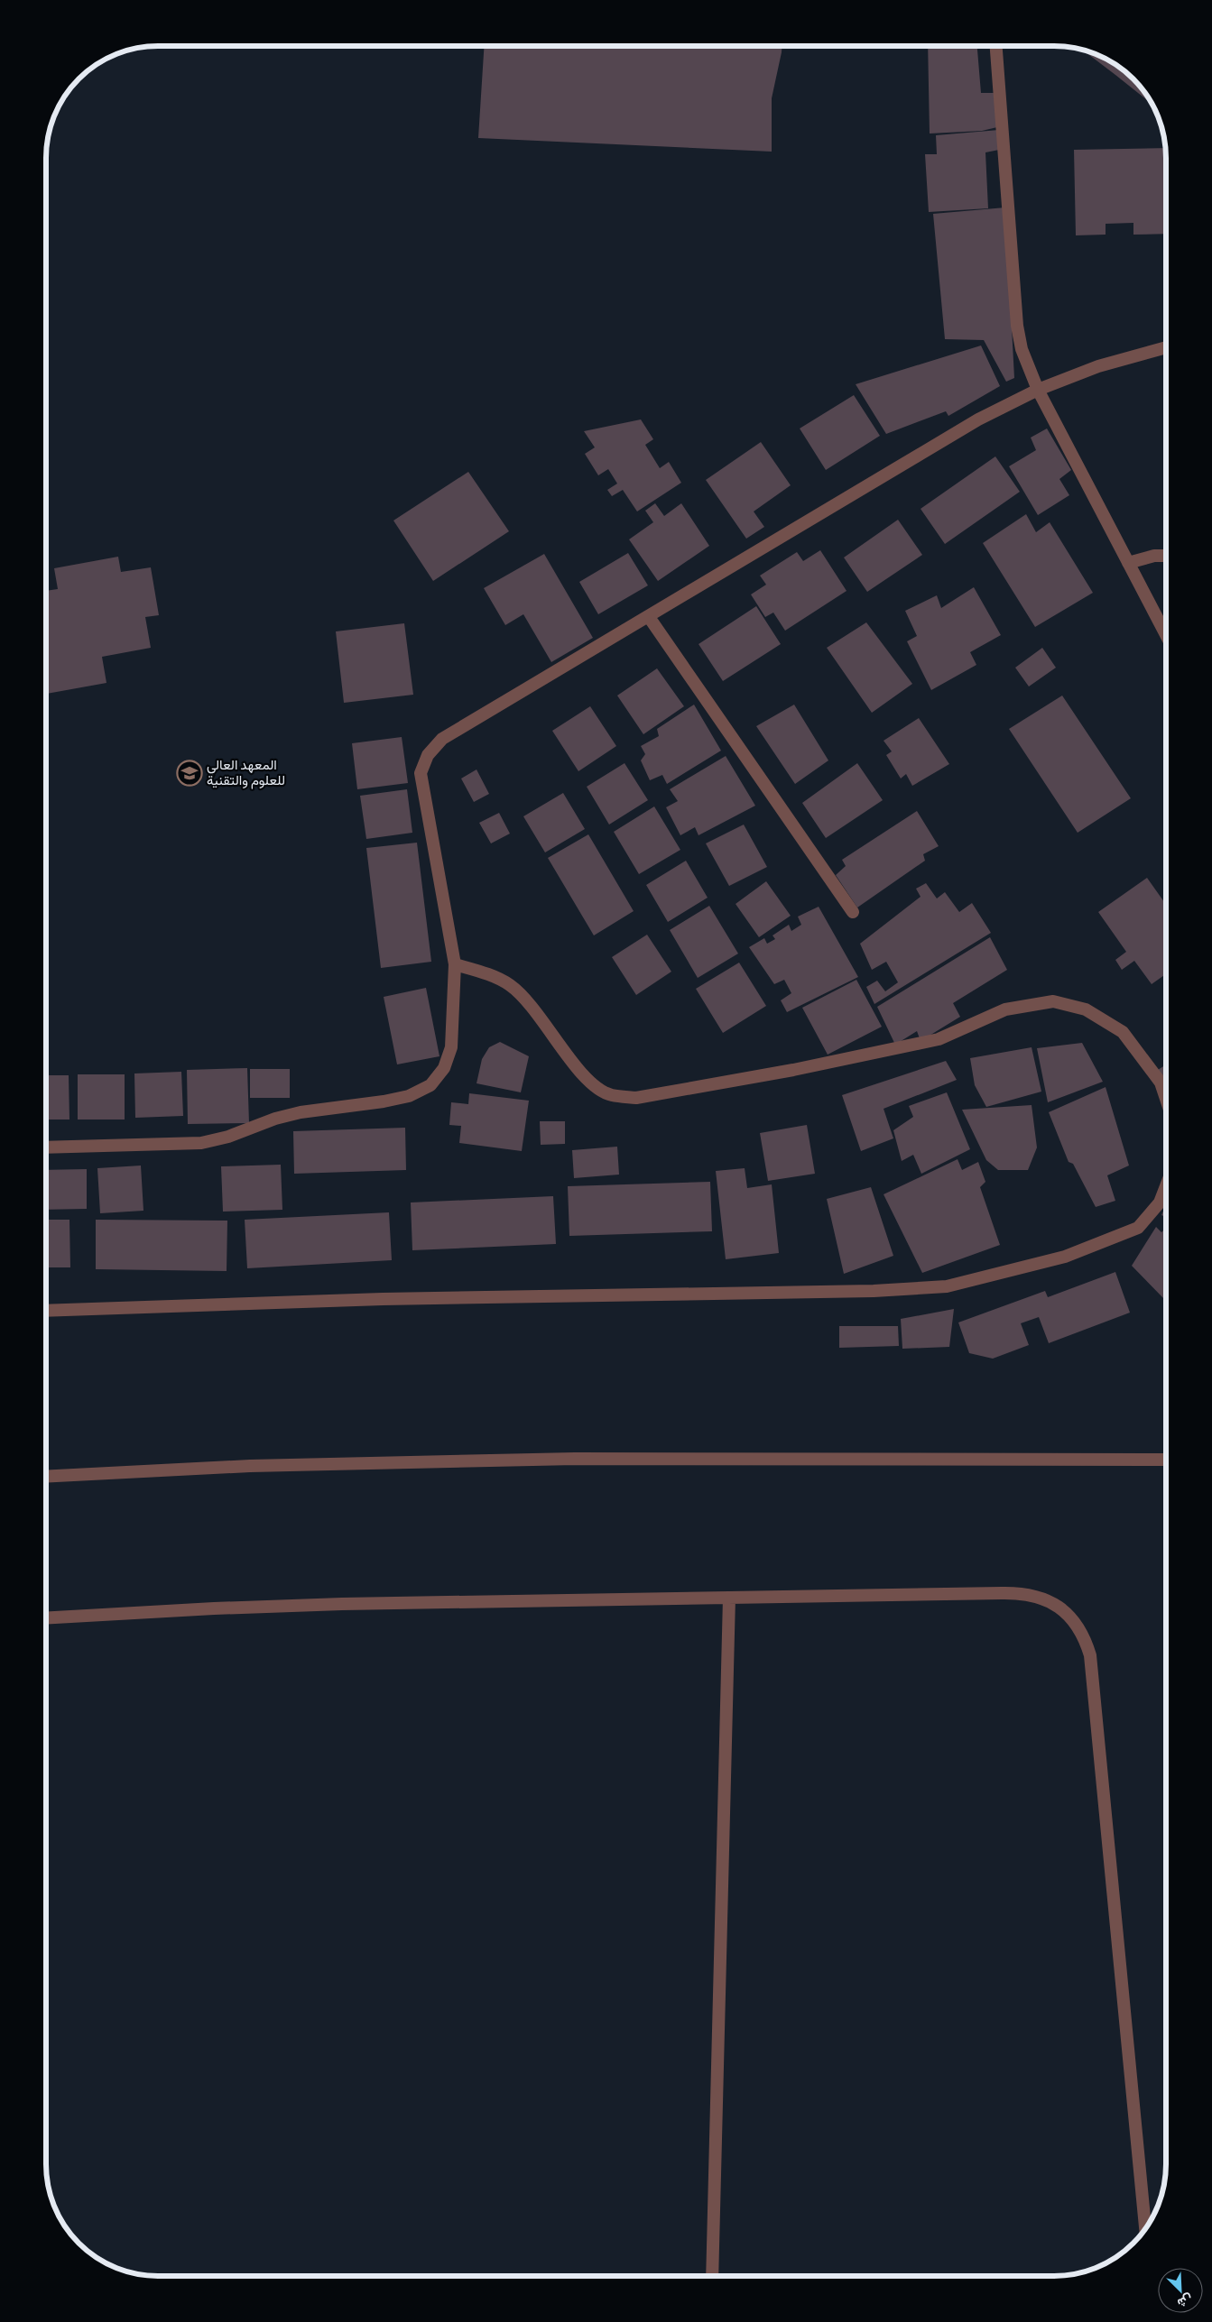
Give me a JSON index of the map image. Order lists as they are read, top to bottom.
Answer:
{
  "places": {
    "school or university": ["المعهد العالي للعلوم والتقنية"]
  },
  "north": "bottom right"
}
